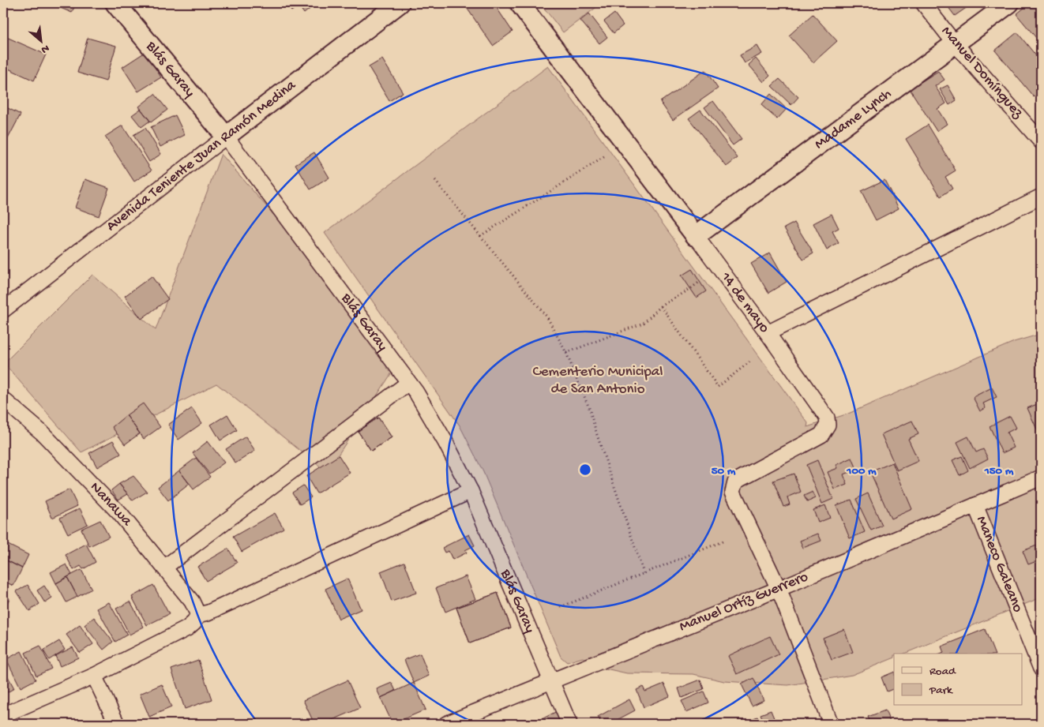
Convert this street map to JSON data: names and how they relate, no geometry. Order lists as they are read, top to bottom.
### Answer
{
  "streets": {
    "street": [
      "Blás Garay",
      "Manuel Domínguez",
      "Madame Lynch",
      "Avenida Teniente Juan Ramón Medina",
      "14 de mayo",
      "Nanawa",
      "Maneco Galeano",
      "Manuel Ortíz Guerrero"
    ]
  },
  "crossings": [
    ["Blás Garay", "Avenida Teniente Juan Ramón Medina"],
    ["Blás Garay", "Manuel Ortíz Guerrero"],
    ["Manuel Domínguez", "Madame Lynch"],
    ["Madame Lynch", "14 de mayo"],
    ["14 de mayo", "Manuel Ortíz Guerrero"],
    ["Maneco Galeano", "Manuel Ortíz Guerrero"]
  ],
  "parks": ["Cementerio Municipal de San Antonio"],
  "legend": ["Road", "Park"],
  "north": "bottom right",
  "rings": ["50 m", "100 m", "150 m"]
}
